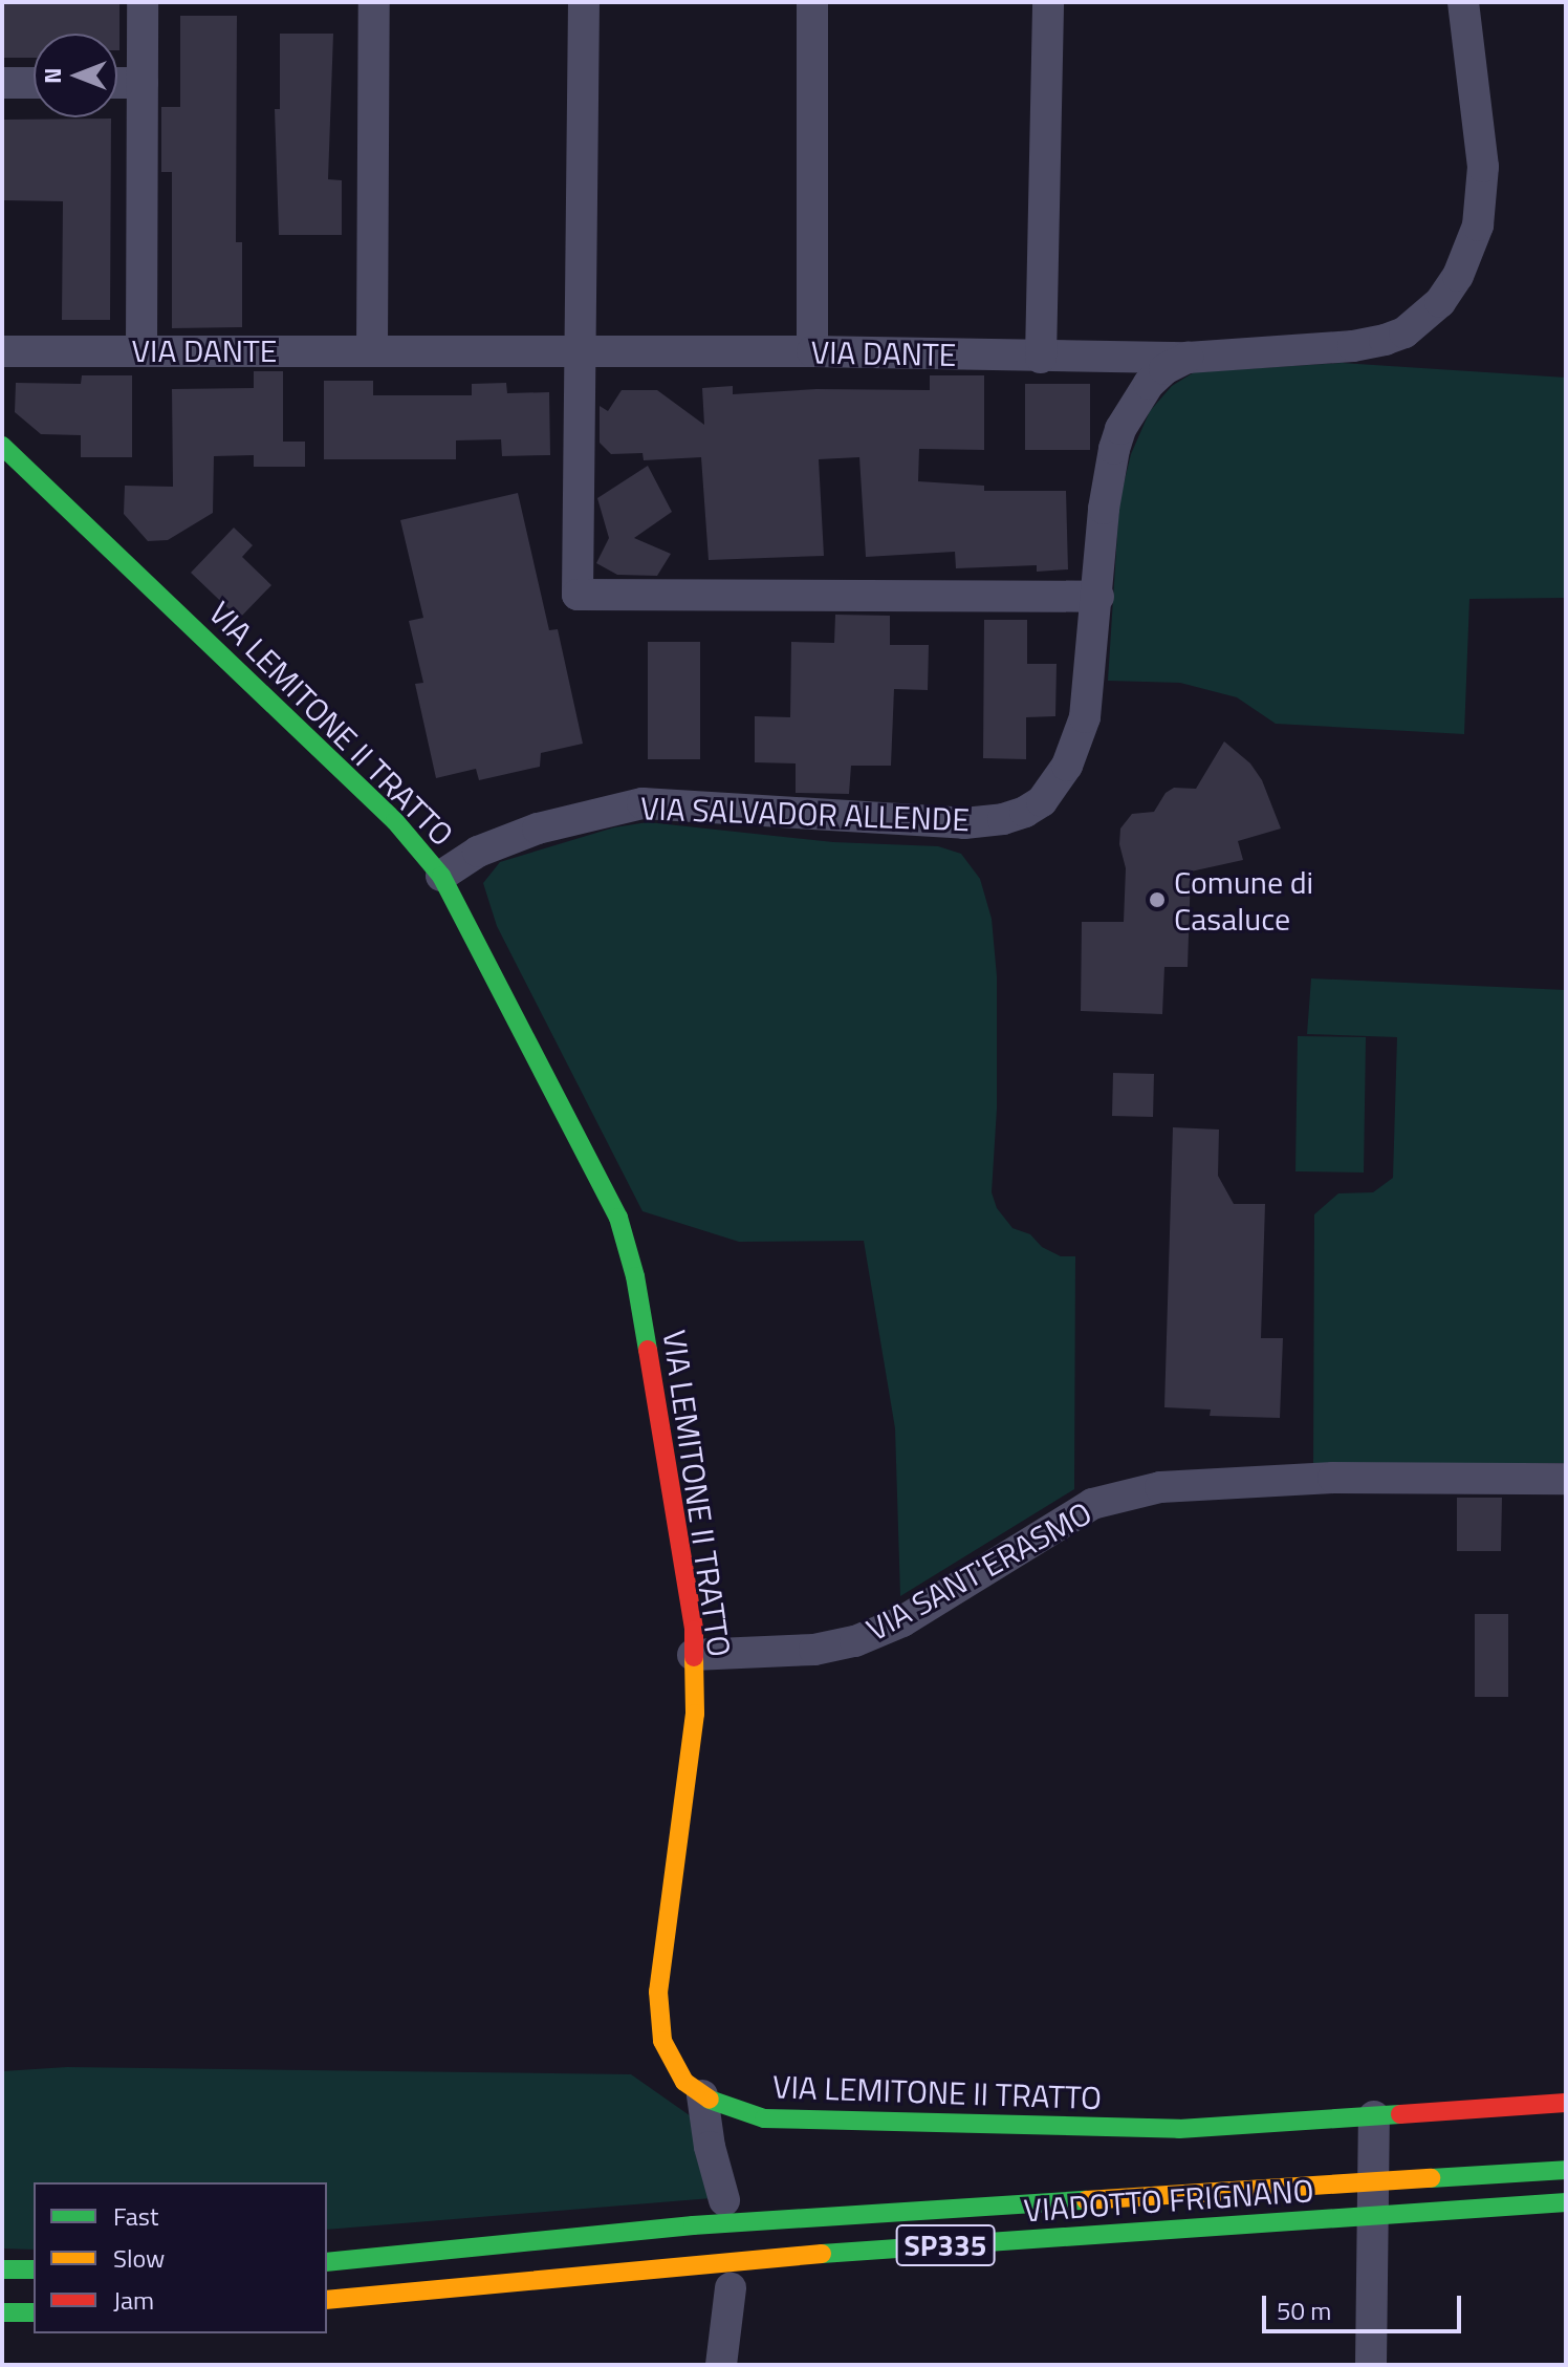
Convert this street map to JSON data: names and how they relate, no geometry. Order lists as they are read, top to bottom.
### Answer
{
  "streets": {
    "main road": ["VIA LEMITONE II TRATTO", "VIADOTTO FRIGNANO", "SP335"],
    "street": ["VIA DANTE", "VIA SALVADOR ALLENDE", "VIA SANT'ERASMO"]
  },
  "crossings": [
    ["VIA DANTE", "VIA SALVADOR ALLENDE"],
    ["VIA LEMITONE II TRATTO", "VIA SALVADOR ALLENDE"],
    ["VIA LEMITONE II TRATTO", "VIA SANT'ERASMO"]
  ],
  "places": ["Comune di Casaluce"],
  "legend": ["Fast", "Slow", "Jam"],
  "scale_bar": "50 m",
  "north": "left"
}
